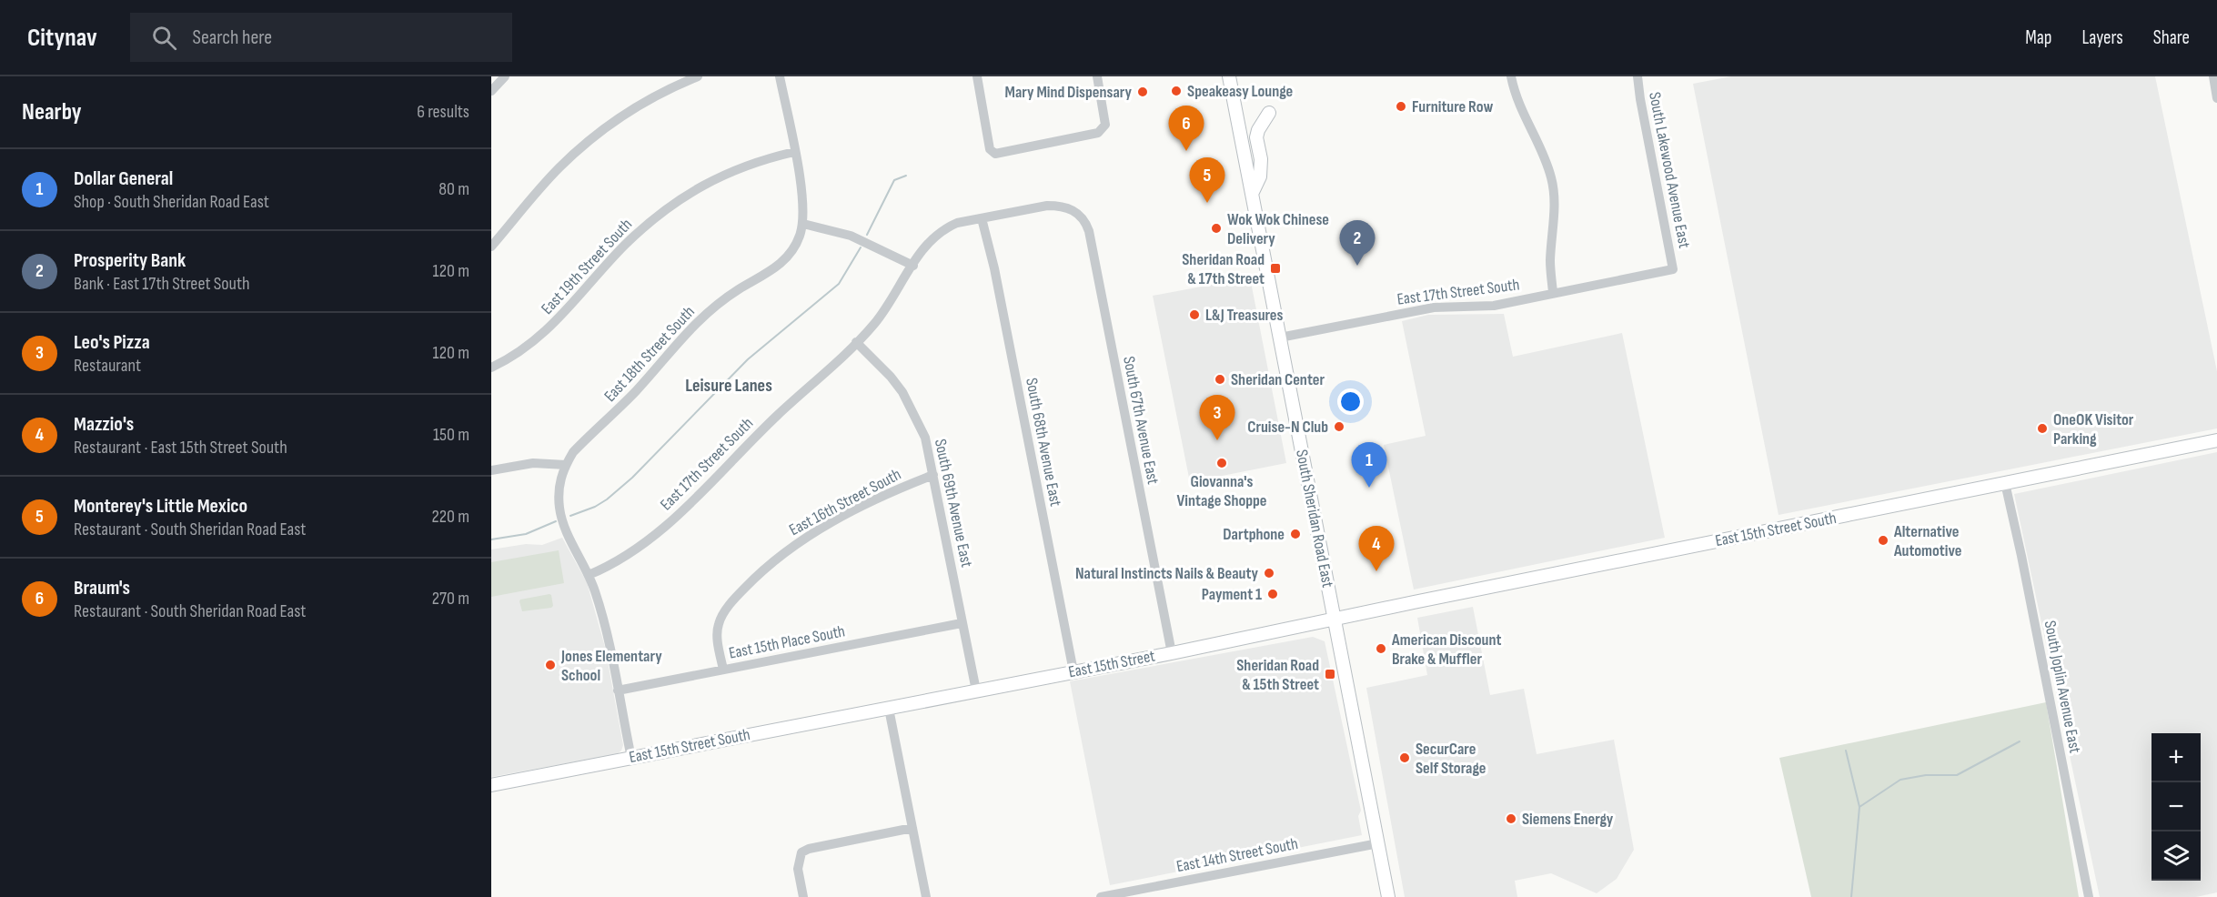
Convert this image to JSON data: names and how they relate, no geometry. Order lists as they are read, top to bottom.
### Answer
{
  "streets": {
    "main road": ["South Sheridan Road East", "East 15th Street South", "East 15th Street"],
    "street": [
      "South Lakewood Avenue East",
      "East 19th Street South",
      "East 17th Street South",
      "East 18th Street South",
      "South 67th Avenue East",
      "South 68th Avenue East",
      "East 16th Street South",
      "South 69th Avenue East",
      "East 15th Place South",
      "South Joplin Avenue East",
      "East 14th Street South"
    ]
  },
  "crossings": [
    ["South Lakewood Avenue East", "East 17th Street South"],
    ["East 17th Street South", "South 67th Avenue East"],
    ["East 17th Street South", "South 68th Avenue East"],
    ["East 17th Street South", "South 69th Avenue East"],
    ["East 17th Street South", "South Sheridan Road East"],
    ["South 67th Avenue East", "East 15th Street"],
    ["South 68th Avenue East", "East 15th Street"],
    ["East 16th Street South", "South 69th Avenue East"],
    ["East 16th Street South", "East 15th Place South"],
    ["South 69th Avenue East", "East 15th Place South"],
    ["South 69th Avenue East", "East 15th Street"],
    ["South Sheridan Road East", "East 15th Street South"],
    ["South Sheridan Road East", "East 15th Street"],
    ["South Sheridan Road East", "East 14th Street South"],
    ["East 15th Street South", "East 15th Street"],
    ["East 15th Street South", "South Joplin Avenue East"]
  ],
  "districts": ["Leisure Lanes"],
  "places": {
    "other": [
      "Speakeasy Lounge",
      "Mary Mind Dispensary",
      "Furniture Row",
      "Wok Wok Chinese Delivery",
      "L&J Treasures",
      "Sheridan Center",
      "Cruise-N Club",
      "OneOK Visitor Parking",
      "Giovanna's Vintage Shoppe",
      "Dartphone",
      "Alternative Automotive",
      "Natural Instincts Nails & Beauty",
      "Payment 1",
      "American Discount Brake & Muffler",
      "Jones Elementary School",
      "SecurCare Self Storage",
      "Siemens Energy"
    ],
    "transit": ["Sheridan Road & 17th Street", "Sheridan Road & 15th Street"]
  },
  "page": {
    "header": "Citynav",
    "search": "Search here",
    "nav": ["Map", "Layers", "Share"],
    "heading": ["Nearby", "6 results"],
    "pins": [
      "6",
      "5",
      "2",
      "3",
      "1",
      "4"
    ],
    "list": [
      {
        "mark": "1",
        "name": "Dollar General",
        "note": "Shop · South Sheridan Road East",
        "value": "80 m"
      },
      {
        "mark": "2",
        "name": "Prosperity Bank",
        "note": "Bank · East 17th Street South",
        "value": "120 m"
      },
      {
        "mark": "3",
        "name": "Leo's Pizza",
        "note": "Restaurant",
        "value": "120 m"
      },
      {
        "mark": "4",
        "name": "Mazzio's",
        "note": "Restaurant · East 15th Street South",
        "value": "150 m"
      },
      {
        "mark": "5",
        "name": "Monterey's Little Mexico",
        "note": "Restaurant · South Sheridan Road East",
        "value": "220 m"
      },
      {
        "mark": "6",
        "name": "Braum's",
        "note": "Restaurant · South Sheridan Road East",
        "value": "270 m"
      }
    ],
    "map_buttons": ["+", "−"]
  }
}
